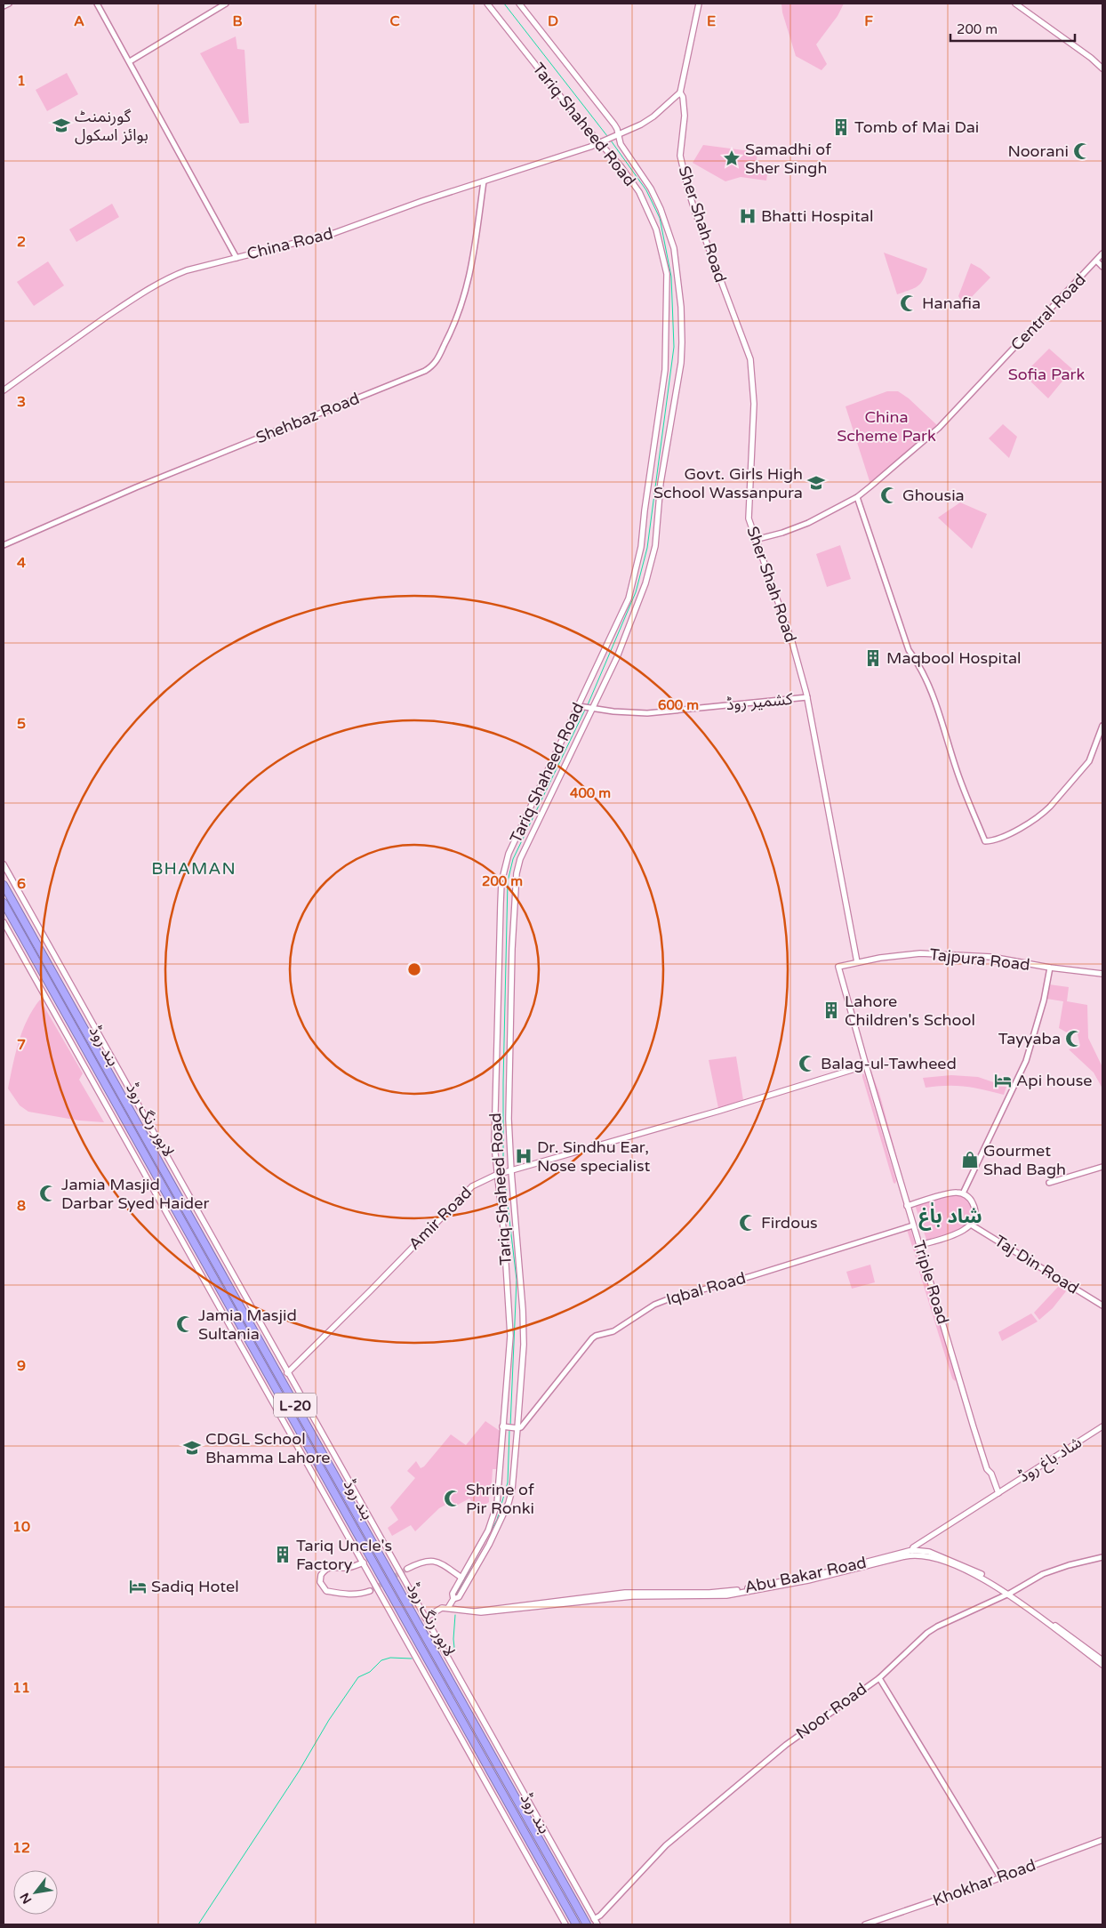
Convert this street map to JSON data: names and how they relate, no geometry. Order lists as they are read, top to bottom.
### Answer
{
  "streets": {
    "highway": ["لاہور رنگ روڈ", "L-20"],
    "main road": [
      "Tariq Shaheed Road",
      "Sher Shah Road",
      "China Road",
      "Tajpura Road",
      "بند روڈ",
      "Amir Road",
      "Taj Din Road",
      "Triple Road",
      "شاد باغ روڈ",
      "Abu Bakar Road",
      "Khokhar Road"
    ],
    "street": [
      "Central Road",
      "Shehbaz Road",
      "کشمیر روڈ",
      "Iqbal Road",
      "Noor Road"
    ]
  },
  "crossings": [
    ["Tariq Shaheed Road", "China Road"],
    ["Tariq Shaheed Road", "کشمیر روڈ"],
    ["Tariq Shaheed Road", "Amir Road"],
    ["Tariq Shaheed Road", "Iqbal Road"],
    ["Tariq Shaheed Road", "Abu Bakar Road"],
    ["Sher Shah Road", "Central Road"],
    ["Sher Shah Road", "کشمیر روڈ"],
    ["Sher Shah Road", "Tajpura Road"],
    ["China Road", "Shehbaz Road"],
    ["Tajpura Road", "Triple Road"],
    ["بند روڈ", "Amir Road"],
    ["بند روڈ", "Abu Bakar Road"],
    ["بند روڈ", "Noor Road"],
    ["Amir Road", "Triple Road"],
    ["Triple Road", "Iqbal Road"],
    ["Triple Road", "شاد باغ روڈ"],
    ["شاد باغ روڈ", "Abu Bakar Road"],
    ["Abu Bakar Road", "Noor Road"]
  ],
  "districts": ["BHAMAN", "شاد باٰغ"],
  "parks": ["Sofia Park", "China Scheme Park"],
  "places": {
    "school or university": ["گورنمنٹ بوائز اسکول", "Govt. Girls High School Wassanpura", "CDGL School Bhamma Lahore"],
    "building": [
      "Tomb of Mai Dai",
      "Maqbool Hospital",
      "Lahore Children's School",
      "Tariq Uncle's Factory"
    ],
    "mosque": [
      "Noorani",
      "Hanafia",
      "Ghousia",
      "Tayyaba",
      "Balag-ul-Tawheed",
      "Jamia Masjid Darbar Syed Haider",
      "Firdous",
      "Jamia Masjid Sultania",
      "Shrine of Pir Ronki"
    ],
    "place": ["Samadhi of Sher Singh"],
    "hospital": ["Bhatti Hospital", "Dr. Sindhu Ear, Nose specialist"],
    "hotel": ["Api house", "Sadiq Hotel"],
    "shop": ["Gourmet Shad Bagh"]
  },
  "scale_bar": "200 m",
  "north": "bottom left",
  "grid": {
    "columns": [
      "A",
      "B",
      "C",
      "D",
      "E",
      "F"
    ],
    "rows": [
      "1",
      "2",
      "3",
      "4",
      "5",
      "6",
      "7",
      "8",
      "9",
      "10",
      "11",
      "12"
    ]
  },
  "rings": ["600 m", "400 m", "200 m"]
}
